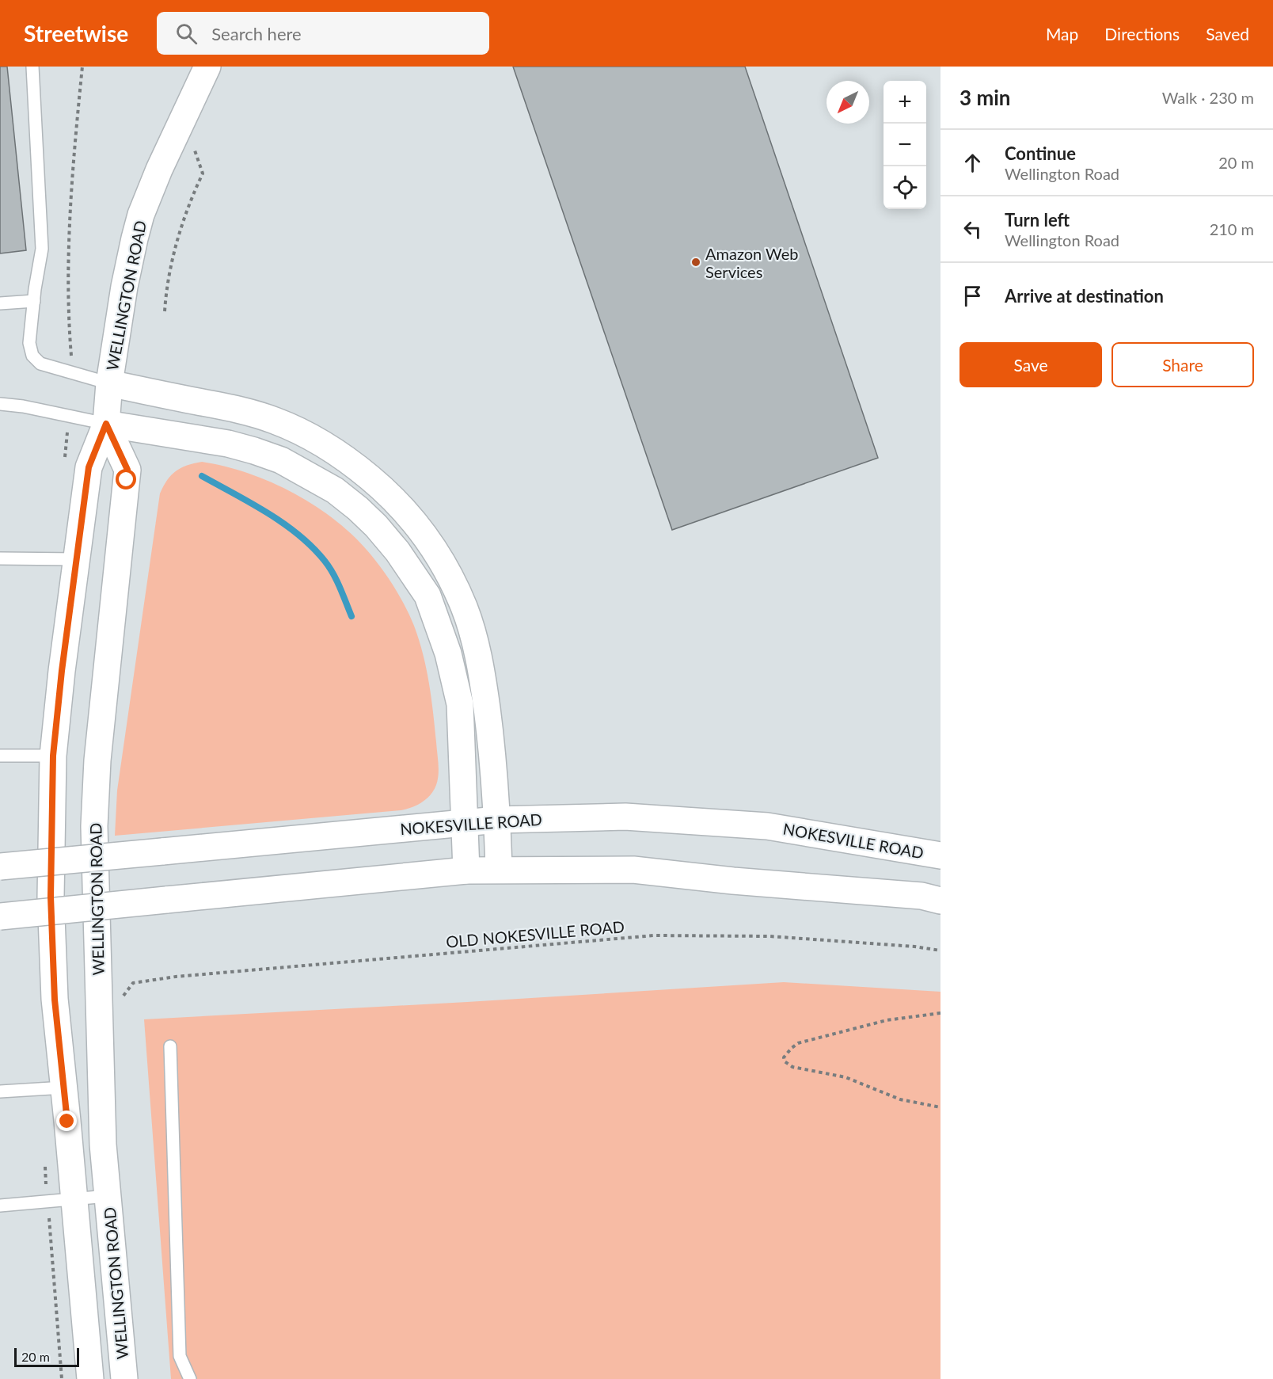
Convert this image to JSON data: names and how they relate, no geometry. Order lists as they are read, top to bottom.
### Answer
{
  "streets": {
    "main road": ["WELLINGTON ROAD", "NOKESVILLE ROAD"],
    "path": ["OLD NOKESVILLE ROAD"]
  },
  "places": ["Amazon Web Services"],
  "scale_bar": "20 m",
  "north": "bottom left",
  "page": {
    "header": "Streetwise",
    "search": "Search here",
    "nav": ["Map", "Directions", "Saved"],
    "heading": ["3 min", "Walk · 230 m"],
    "map_buttons": ["+", "−"],
    "list": [
      ["Continue", "Wellington Road", "20 m"],
      ["Turn left", "Wellington Road", "210 m"],
      "Arrive at destination"
    ],
    "buttons": ["Save", "Share"],
    "scale": "20 m"
  }
}
